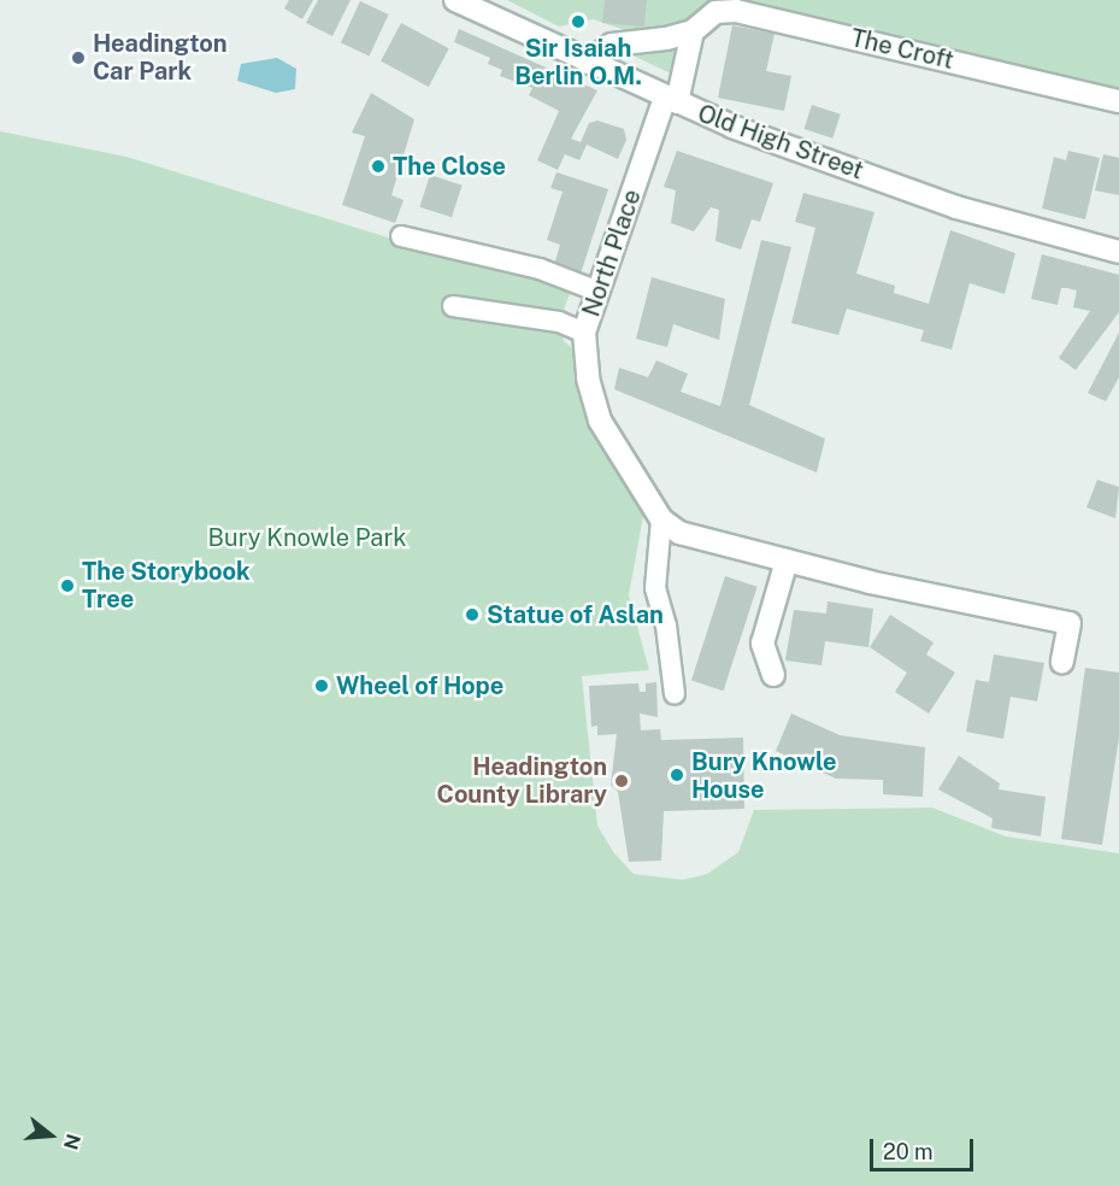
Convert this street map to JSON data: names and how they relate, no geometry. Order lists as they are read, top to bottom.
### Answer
{
  "streets": {
    "street": ["The Croft", "Old High Street", "North Place"]
  },
  "crossings": [
    ["The Croft", "Old High Street"],
    ["Old High Street", "North Place"]
  ],
  "parks": ["Bury Knowle Park"],
  "places": [
    "Sir Isaiah Berlin O.M.",
    "Headington Car Park",
    "The Close",
    "The Storybook Tree",
    "Statue of Aslan",
    "Wheel of Hope",
    "Bury Knowle House",
    "Headington County Library"
  ],
  "scale_bar": "20 m",
  "north": "right"
}
